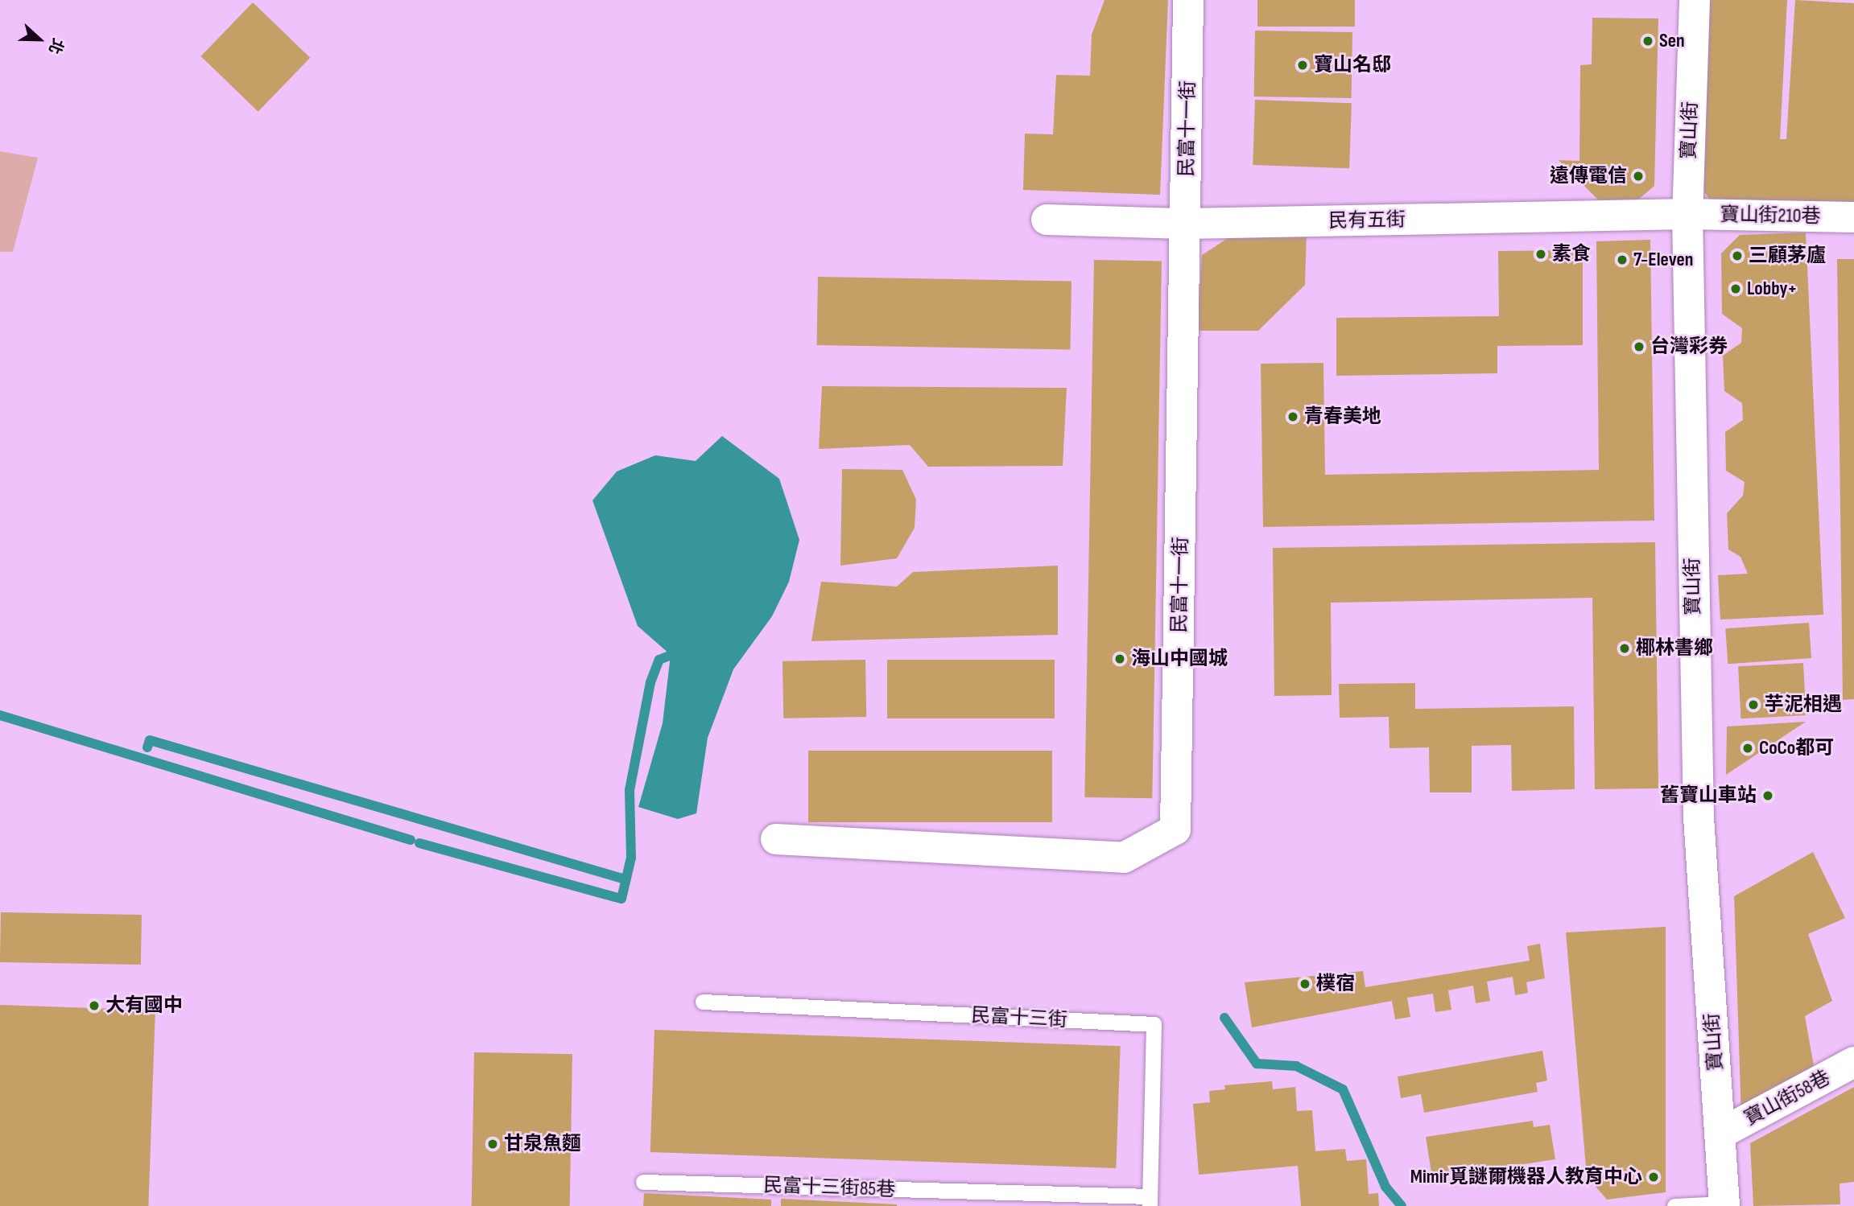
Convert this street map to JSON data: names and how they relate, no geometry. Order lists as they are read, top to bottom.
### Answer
{
  "streets": {
    "street": [
      "民富十一街",
      "寶山街",
      "寶山街210巷",
      "民有五街",
      "寶山街58巷"
    ],
    "lane": ["民富十三街", "民富十三街85巷"]
  },
  "crossings": [
    ["民富十一街", "民有五街"],
    ["寶山街", "寶山街210巷"],
    ["寶山街", "民有五街"],
    ["寶山街", "寶山街58巷"],
    ["寶山街210巷", "民有五街"],
    ["民富十三街", "民富十三街85巷"]
  ],
  "places": [
    "Sen",
    "寶山名邸",
    "遠傳電信",
    "素食",
    "三顧茅廬",
    "7-Eleven",
    "Lobby+",
    "台灣彩券",
    "青春美地",
    "椰林書鄉",
    "海山中國城",
    "芋泥相遇",
    "CoCo都可",
    "舊寶山車站",
    "樸宿",
    "大有國中",
    "甘泉魚麵",
    "Mimir覓謎爾機器人教育中心"
  ],
  "north": "right"
}
